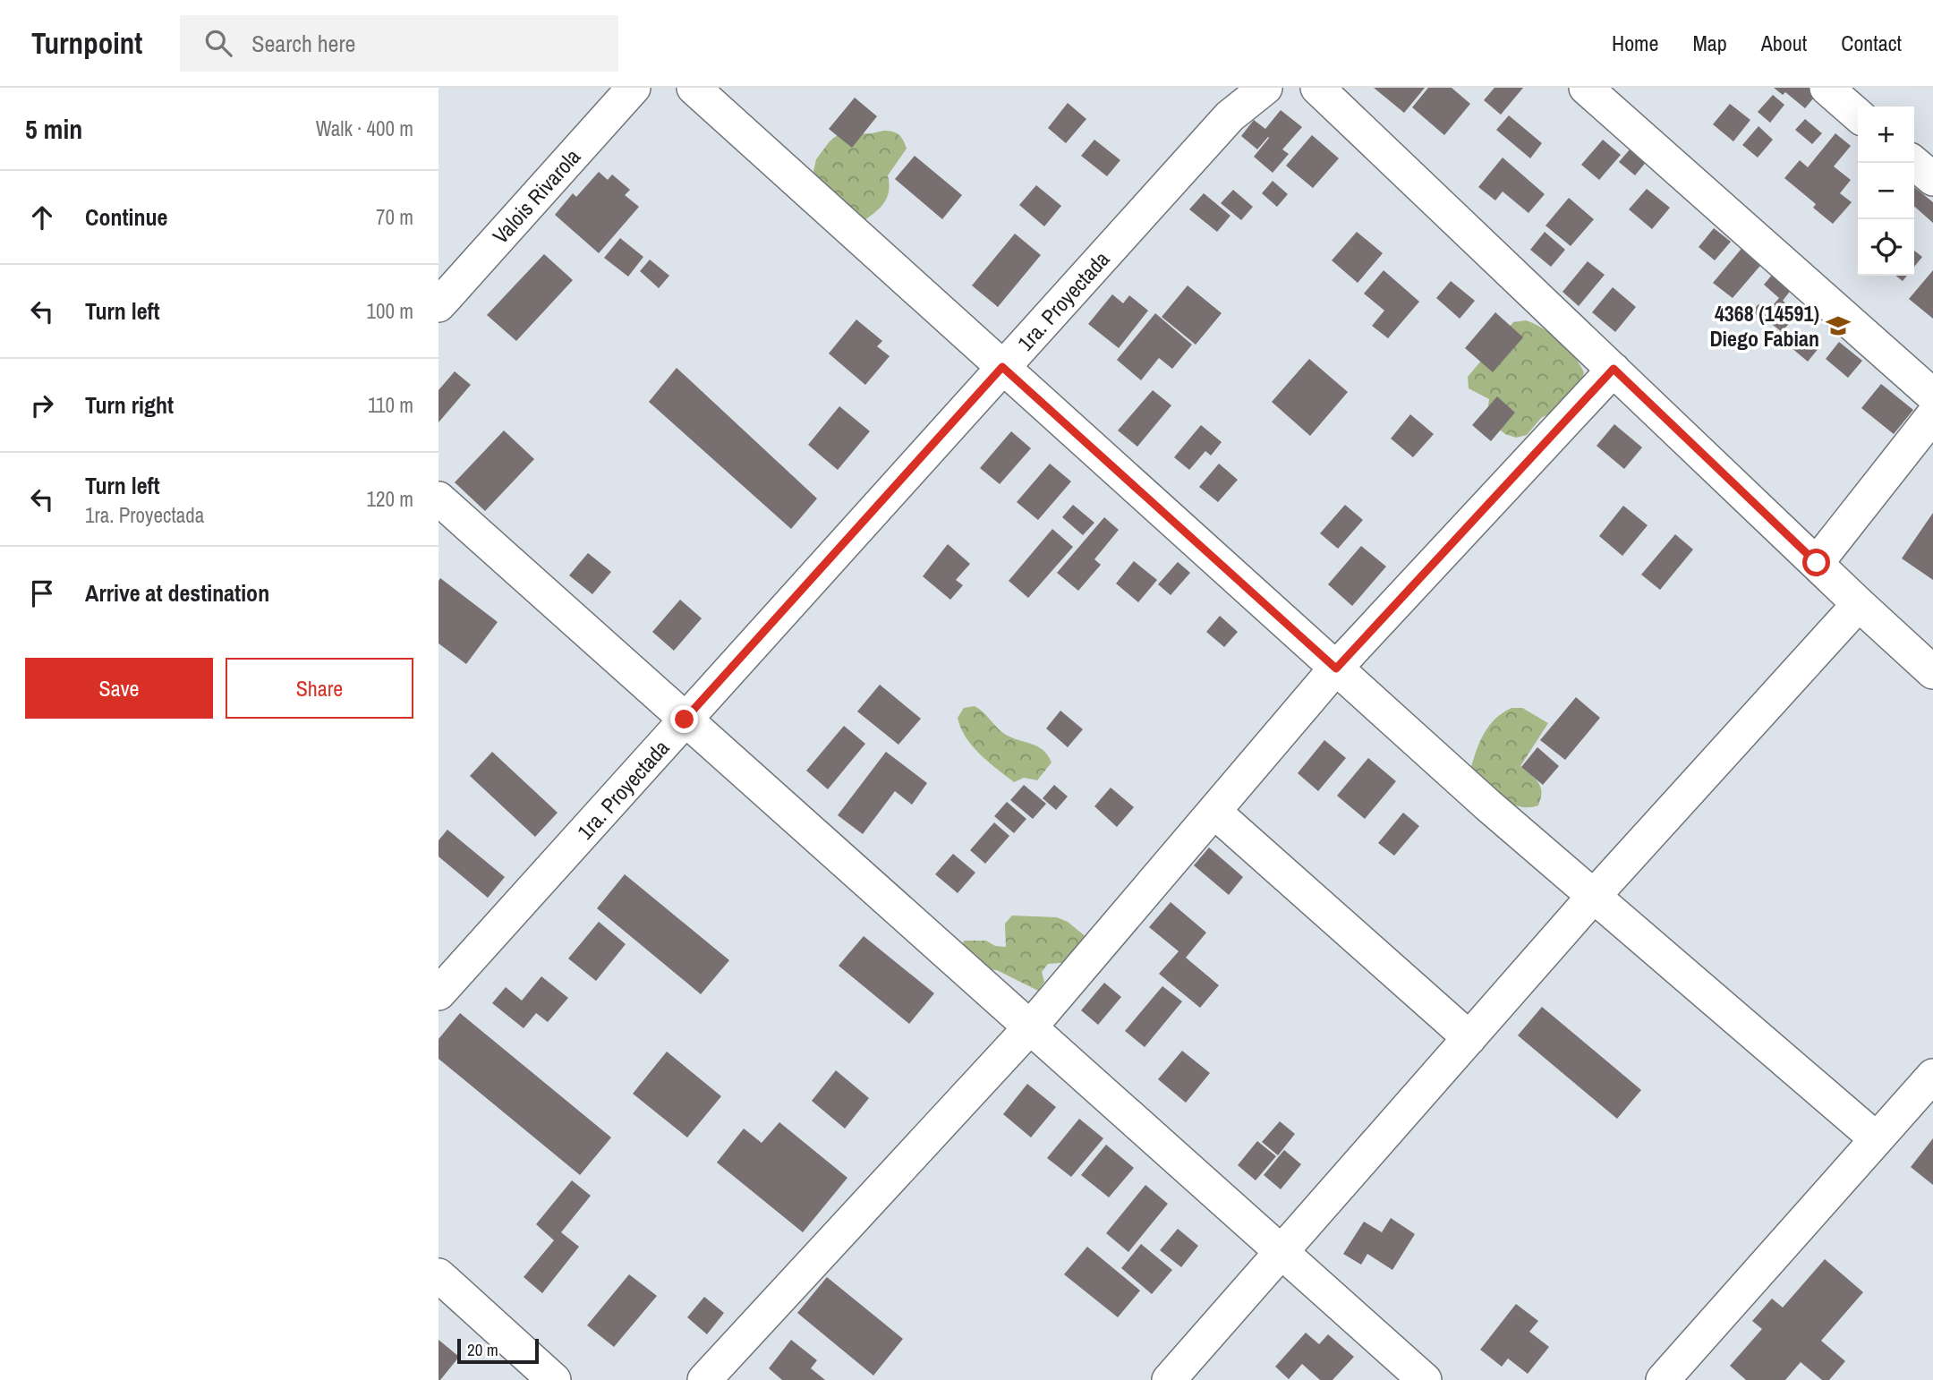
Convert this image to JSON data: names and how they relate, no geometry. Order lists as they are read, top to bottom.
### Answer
{
  "streets": {
    "street": ["Valois Rivarola", "1ra. Proyectada"]
  },
  "places": {
    "school or university": ["4368 (14591) Diego Fabian"]
  },
  "scale_bar": "20 m",
  "page": {
    "header": "Turnpoint",
    "search": "Search here",
    "nav": [
      "Home",
      "Map",
      "About",
      "Contact"
    ],
    "heading": ["5 min", "Walk · 400 m"],
    "map_buttons": ["+", "−"],
    "list": [
      ["Continue", "70 m"],
      ["Turn left", "100 m"],
      ["Turn right", "110 m"],
      ["Turn left", "1ra. Proyectada", "120 m"],
      "Arrive at destination"
    ],
    "buttons": ["Save", "Share"],
    "scale": "20 m"
  }
}
